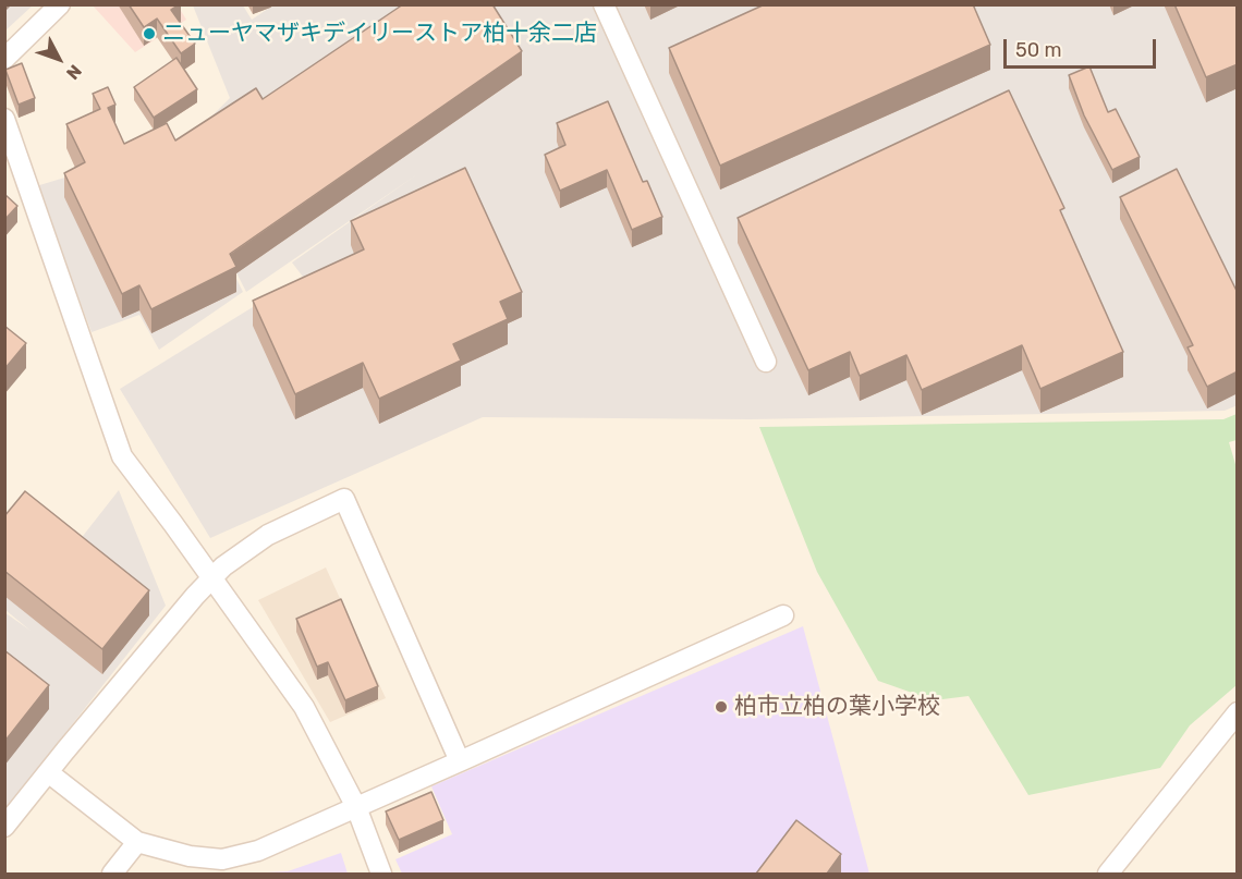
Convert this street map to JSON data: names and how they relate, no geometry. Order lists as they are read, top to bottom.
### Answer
{
  "places": ["ニューヤマザキデイリーストア柏十余二店", "柏市立柏の葉小学校"],
  "scale_bar": "50 m",
  "north": "bottom right"
}
